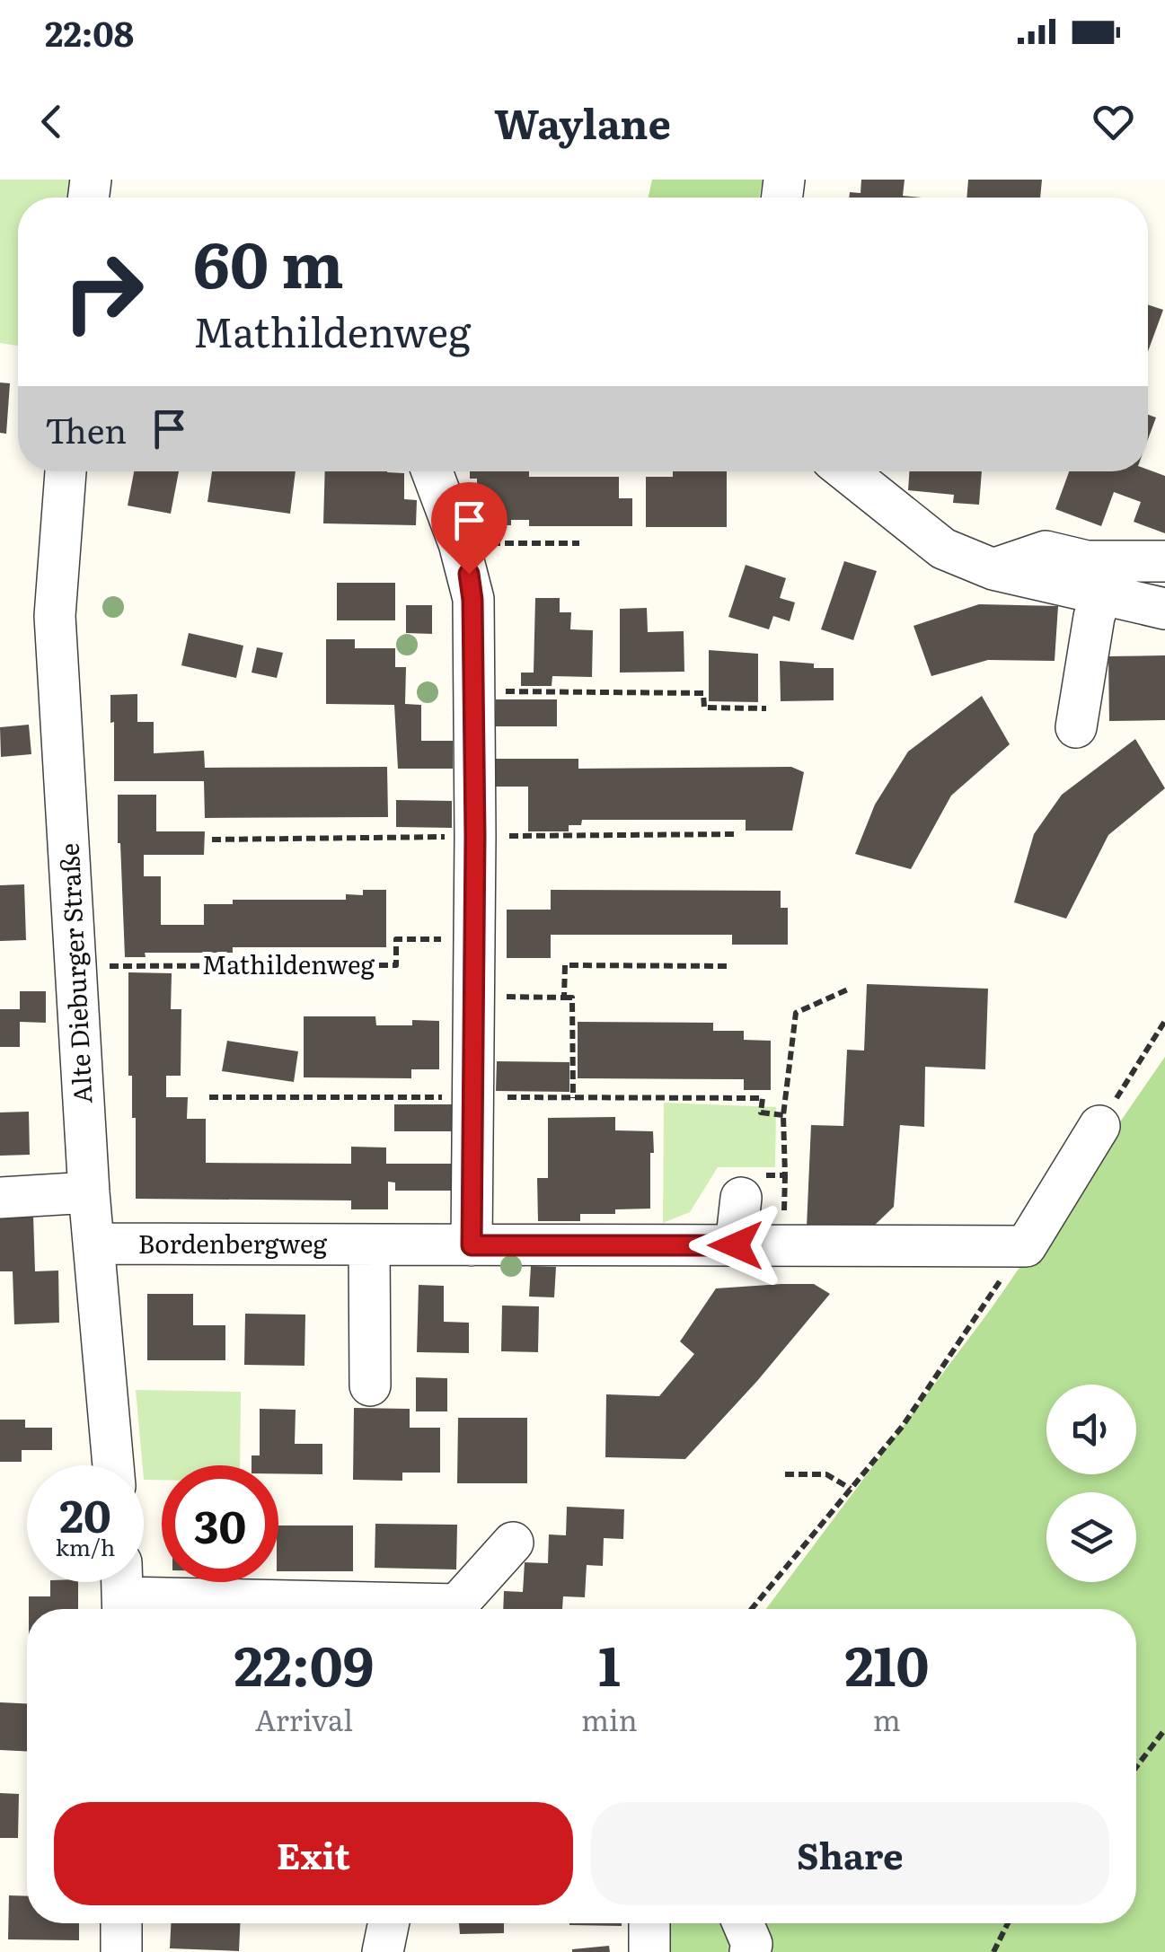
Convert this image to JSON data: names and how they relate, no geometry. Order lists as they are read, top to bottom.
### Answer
{
  "streets": {
    "street": ["Alte Dieburger Straße", "Bordenbergweg"],
    "path": ["Mathildenweg"]
  },
  "crossings": [
    ["Mathildenweg", "Alte Dieburger Straße"],
    ["Alte Dieburger Straße", "Bordenbergweg"]
  ],
  "page": {
    "status": "22:08",
    "header": "Waylane",
    "turn": ["60 m", "Mathildenweg"],
    "then": "Then",
    "speed": "20 km/h",
    "limit": "30",
    "eta": [
      "22:09",
      "Arrival",
      "1",
      "min",
      "210",
      "m"
    ],
    "buttons": ["Exit", "Share"]
  }
}
